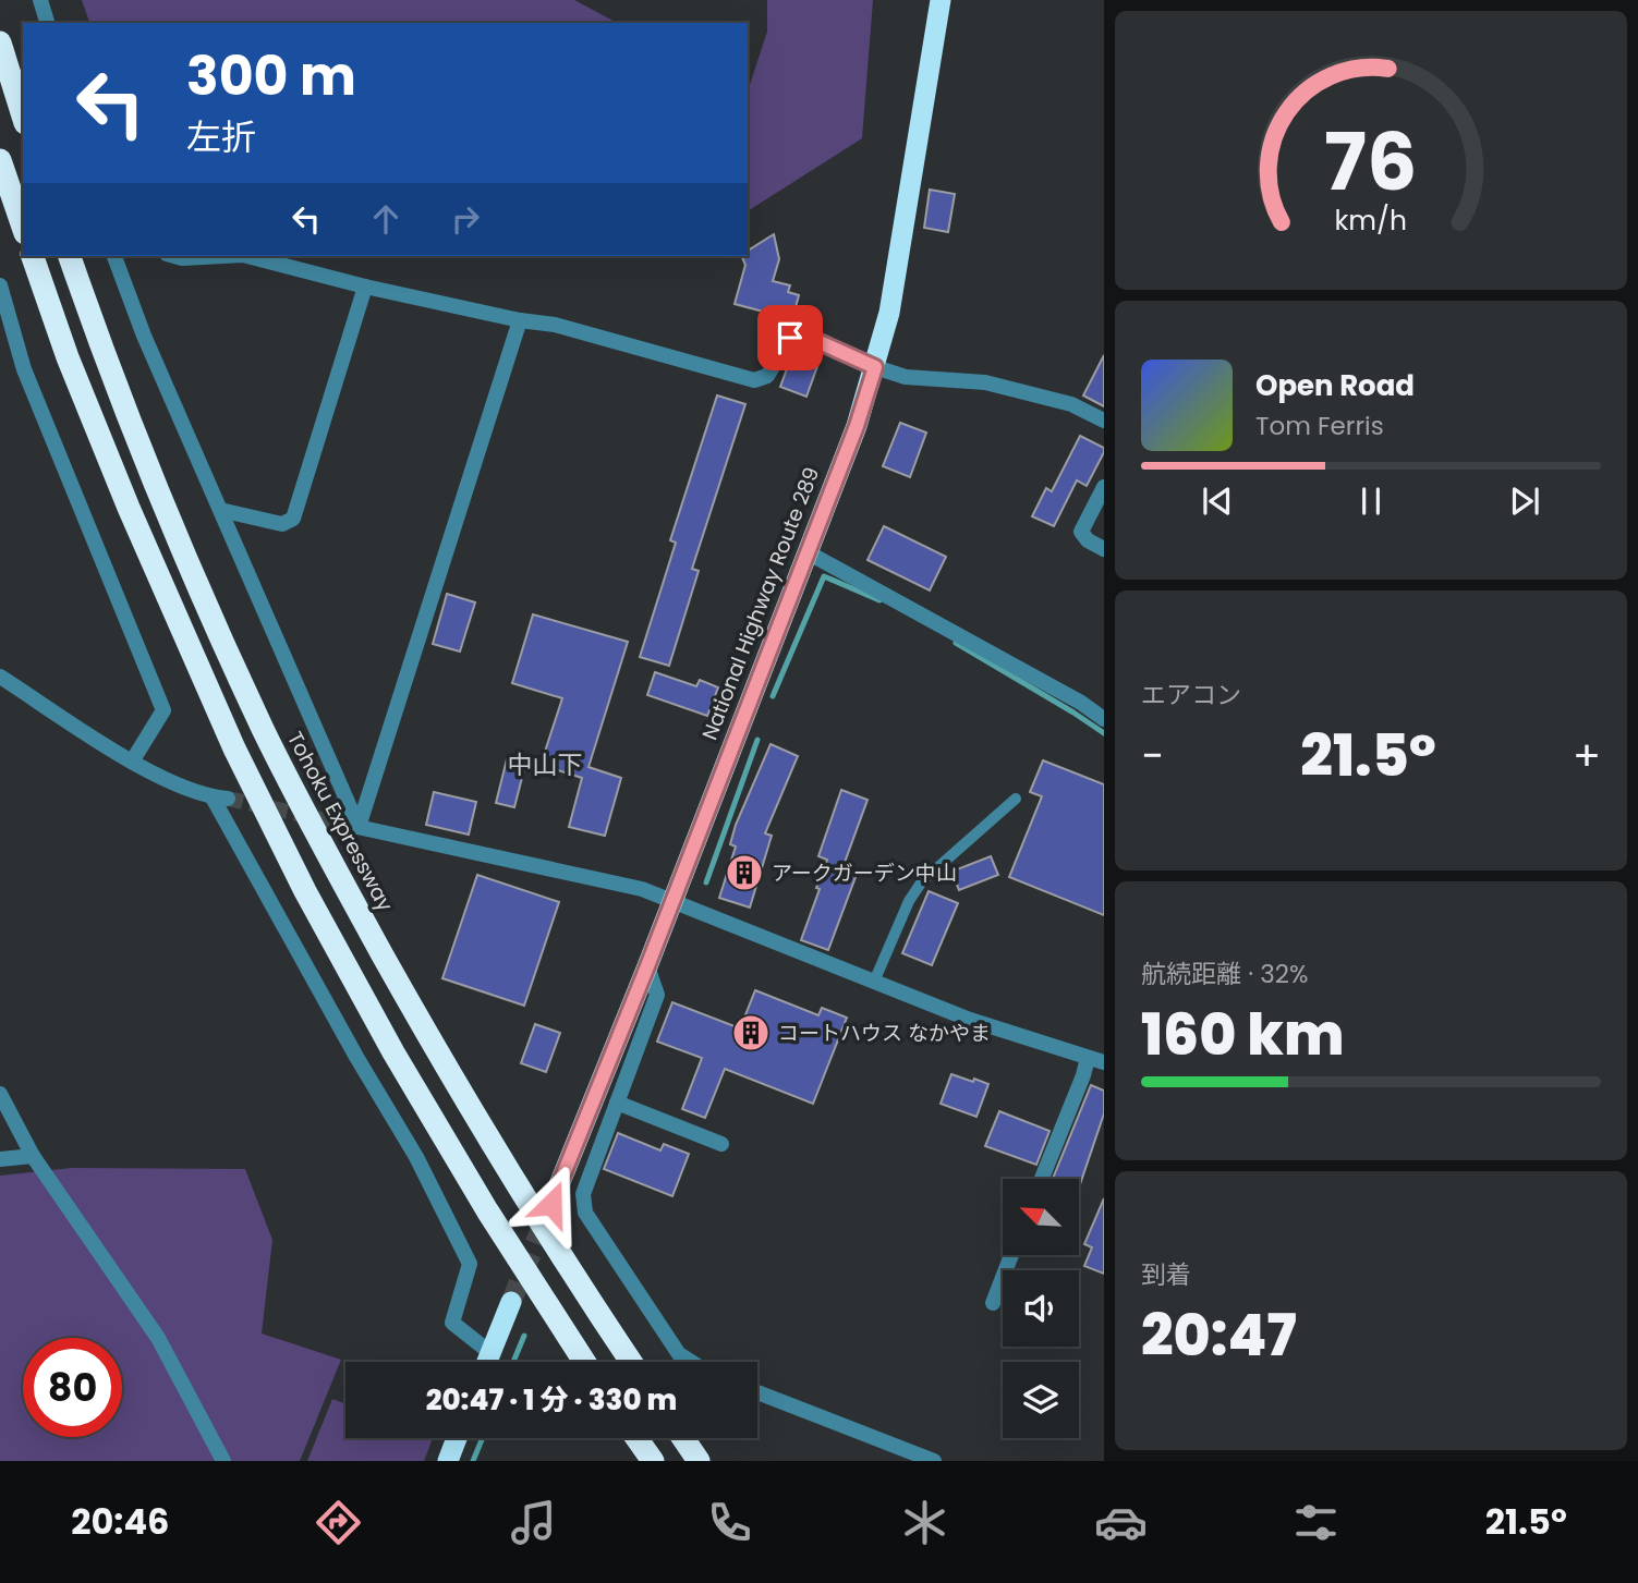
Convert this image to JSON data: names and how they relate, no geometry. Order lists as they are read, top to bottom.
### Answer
{
  "streets": {
    "highway": ["National Highway Route 289", "Tohoku Expressway"]
  },
  "districts": ["中山下"],
  "places": {
    "building": ["アークガーデン中山", "コートハウス なかやま"]
  },
  "north": "top left",
  "page": {
    "turn": ["300 m", "左折"],
    "song": ["Open Road", "Tom Ferris"],
    "tile": [
      "エアコン",
      ["航続距離 · 32%", "160 km"],
      ["到着", "20:47"]
    ],
    "heat": ["−", "21.5°", "+"],
    "limit": "80",
    "trip": "20:47 · 1 分 · 330 m",
    "tabs": ["20:46", "21.5°"],
    "gauge": ["76", "km/h"]
  }
}
